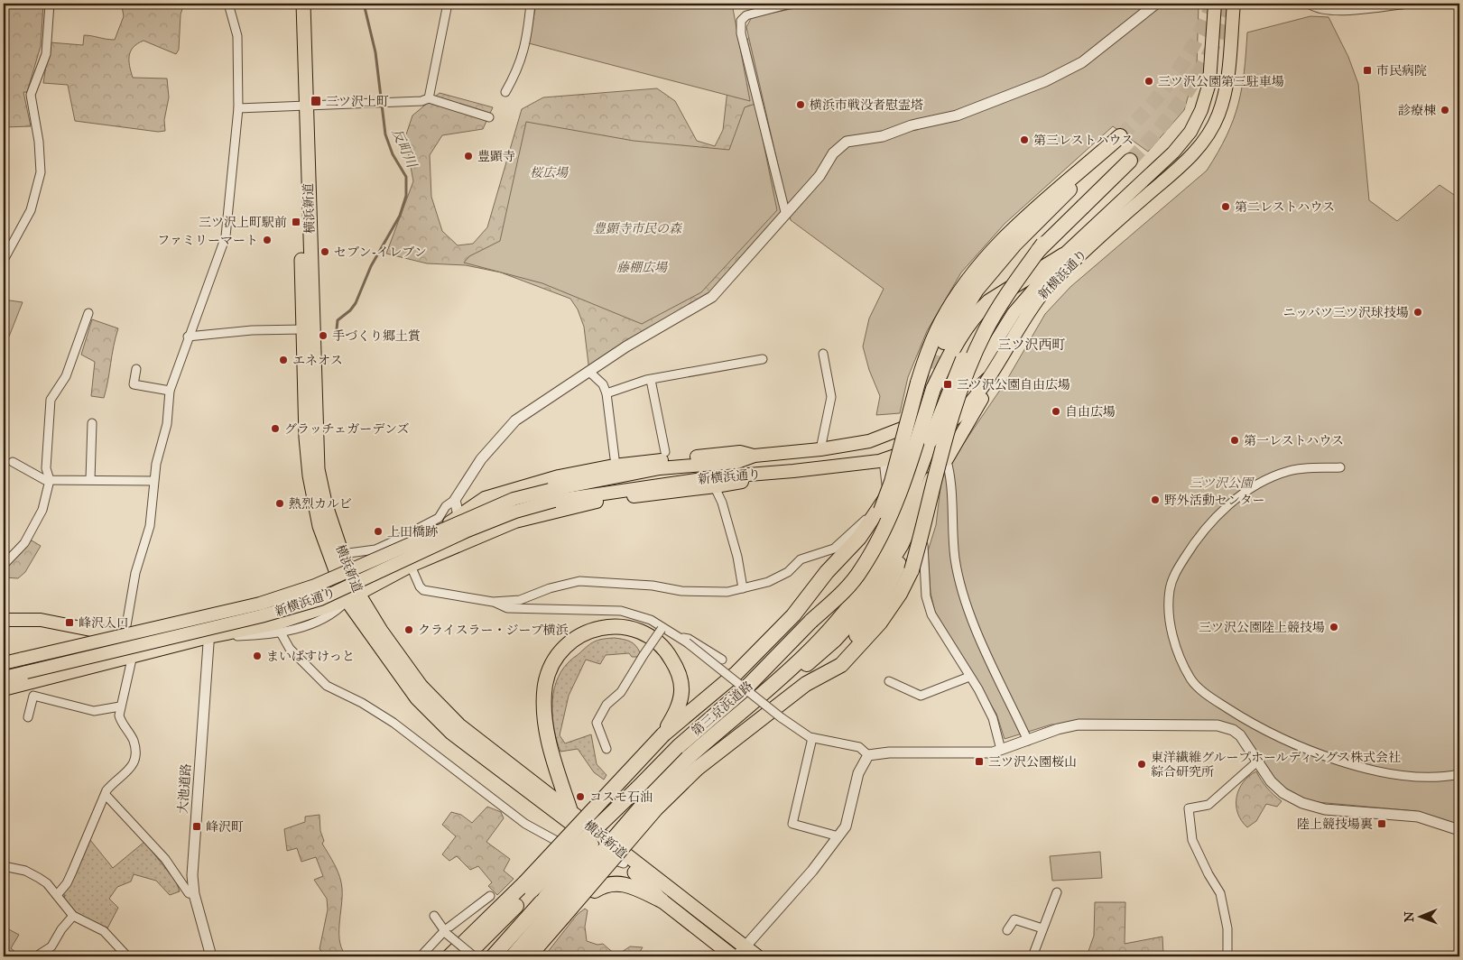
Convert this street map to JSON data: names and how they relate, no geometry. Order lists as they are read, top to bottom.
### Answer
{
  "streets": {
    "highway": ["横浜新道", "第三京浜道路"],
    "main road": ["新横浜通り"],
    "street": ["大池道路"]
  },
  "crossings": [
    ["新横浜通り", "第三京浜道路"]
  ],
  "districts": ["三ツ沢西町"],
  "water": ["反町川"],
  "parks": [
    "桜広場",
    "豊顕寺市民の森",
    "藤棚広場",
    "三ツ沢公園"
  ],
  "places": {
    "transit": [
      "市民病院",
      "三ツ沢上町",
      "三ツ沢上町駅前",
      "三ツ沢公園自由広場",
      "峰沢入口",
      "三ツ沢公園桜山",
      "陸上競技場裏",
      "峰沢町"
    ],
    "other": [
      "三ツ沢公園第三駐車場",
      "横浜市戦没者慰霊塔",
      "診療棟",
      "第三レストハウス",
      "豊顕寺",
      "第二レストハウス",
      "ファミリーマート",
      "セブン-イレブン",
      "ニッパツ三ツ沢球技場",
      "手づくり郷土賞",
      "エネオス",
      "自由広場",
      "グラッチェガーデンズ",
      "第一レストハウス",
      "野外活動センター",
      "熱烈カルビ",
      "上田橋跡",
      "三ツ沢公園陸上競技場",
      "クライスラー・ジープ横浜",
      "まいばすけっと",
      "東洋繊維グループホールディングス株式会社 綜合研究所",
      "コスモ石油"
    ]
  },
  "north": "left"
}
